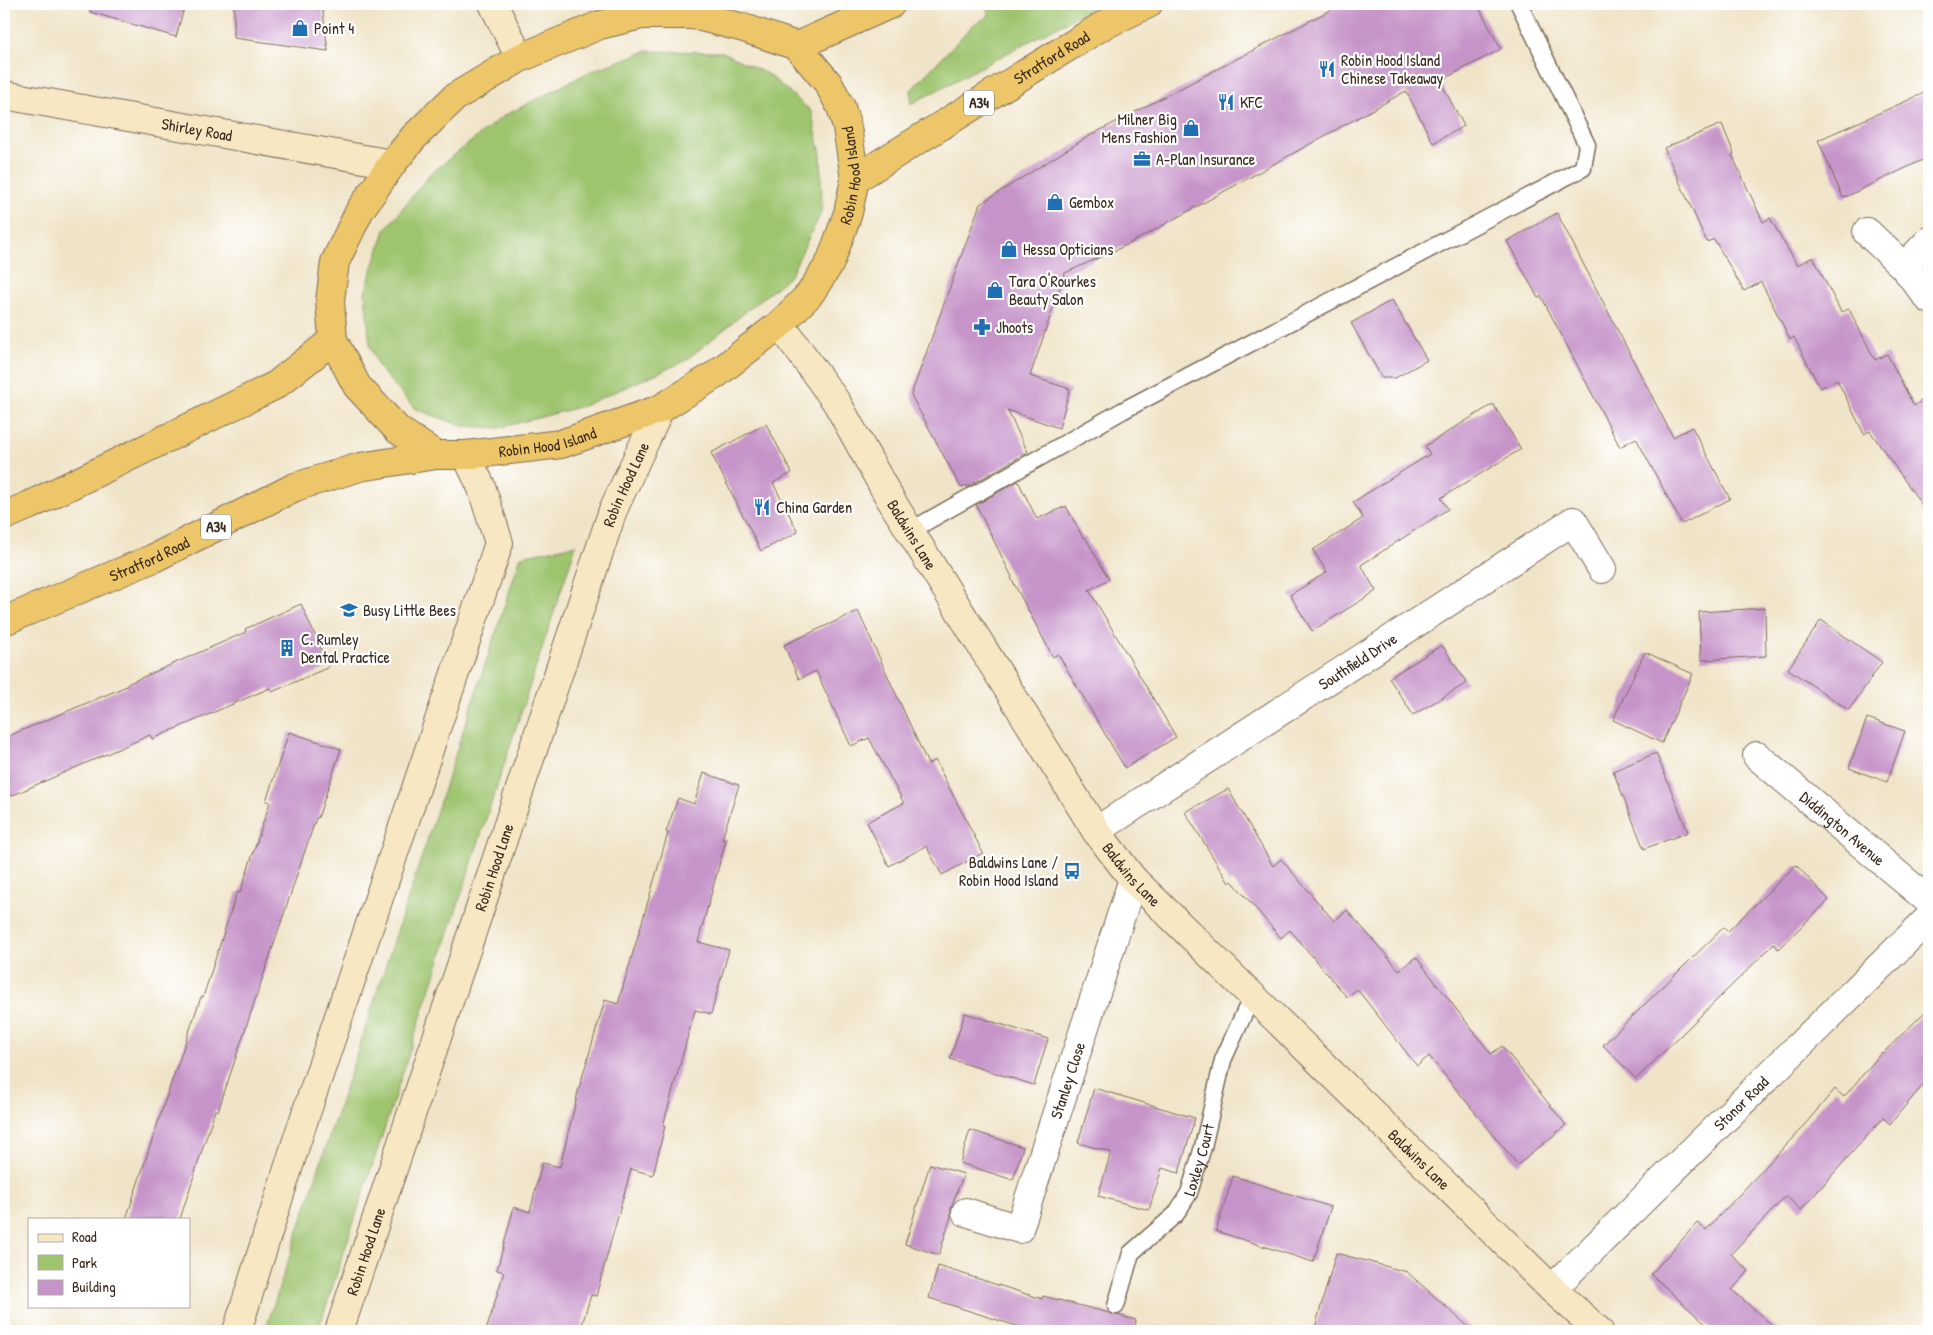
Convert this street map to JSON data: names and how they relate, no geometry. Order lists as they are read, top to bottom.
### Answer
{
  "streets": {
    "highway": ["Stratford Road", "A34", "Robin Hood Island"],
    "street": [
      "Shirley Road",
      "Robin Hood Lane",
      "Baldwins Lane",
      "Southfield Drive",
      "Diddington Avenue",
      "Stanley Close",
      "Stonor Road"
    ],
    "lane": ["Loxley Court"]
  },
  "crossings": [
    ["Stratford Road", "Robin Hood Island"],
    ["Robin Hood Island", "Robin Hood Lane"],
    ["Robin Hood Island", "Baldwins Lane"],
    ["Baldwins Lane", "Southfield Drive"],
    ["Baldwins Lane", "Stanley Close"],
    ["Baldwins Lane", "Stonor Road"],
    ["Baldwins Lane", "Loxley Court"]
  ],
  "places": {
    "shop": [
      "Point 4",
      "Milner Big Mens Fashion",
      "Gembox",
      "Hessa Opticians",
      "Tara O'Rourkes Beauty Salon"
    ],
    "restaurant": ["Robin Hood Island Chinese Takeaway", "KFC", "China Garden"],
    "office": ["A-Plan Insurance"],
    "pharmacy": ["Jhoots"],
    "school or university": ["Busy Little Bees"],
    "building": ["C. Rumley Dental Practice"],
    "bus stop": ["Baldwins Lane / Robin Hood Island"]
  },
  "legend": ["Road", "Park", "Building"]
}
